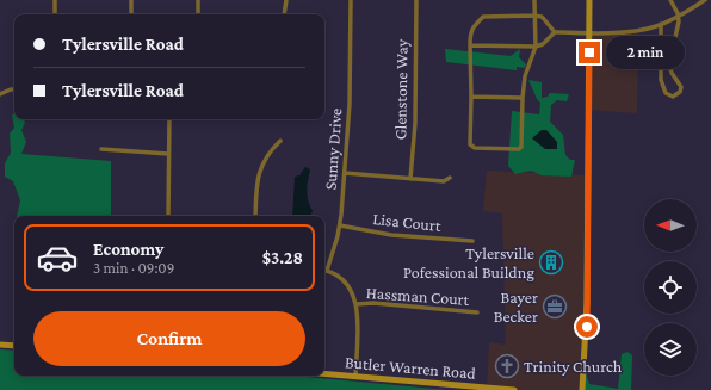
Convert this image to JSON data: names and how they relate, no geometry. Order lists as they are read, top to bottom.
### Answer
{
  "streets": {
    "main road": ["Butler Warren Road"],
    "street": [
      "Glenstone Way",
      "Sunny Drive",
      "Lisa Court",
      "Hassman Court"
    ]
  },
  "crossings": [
    ["Sunny Drive", "Lisa Court"]
  ],
  "places": {
    "building": ["Tylersville Pofessional Buildng"],
    "office": ["Bayer Becker"],
    "church": ["Trinity Church"]
  },
  "north": "left",
  "page": {
    "banner": ["Tylersville Road", "Tylersville Road"],
    "bubble": "2 min",
    "list": [
      {
        "name": "Economy",
        "note": "3 min · 09:09",
        "value": "$3.28"
      }
    ],
    "buttons": "Confirm"
  }
}
